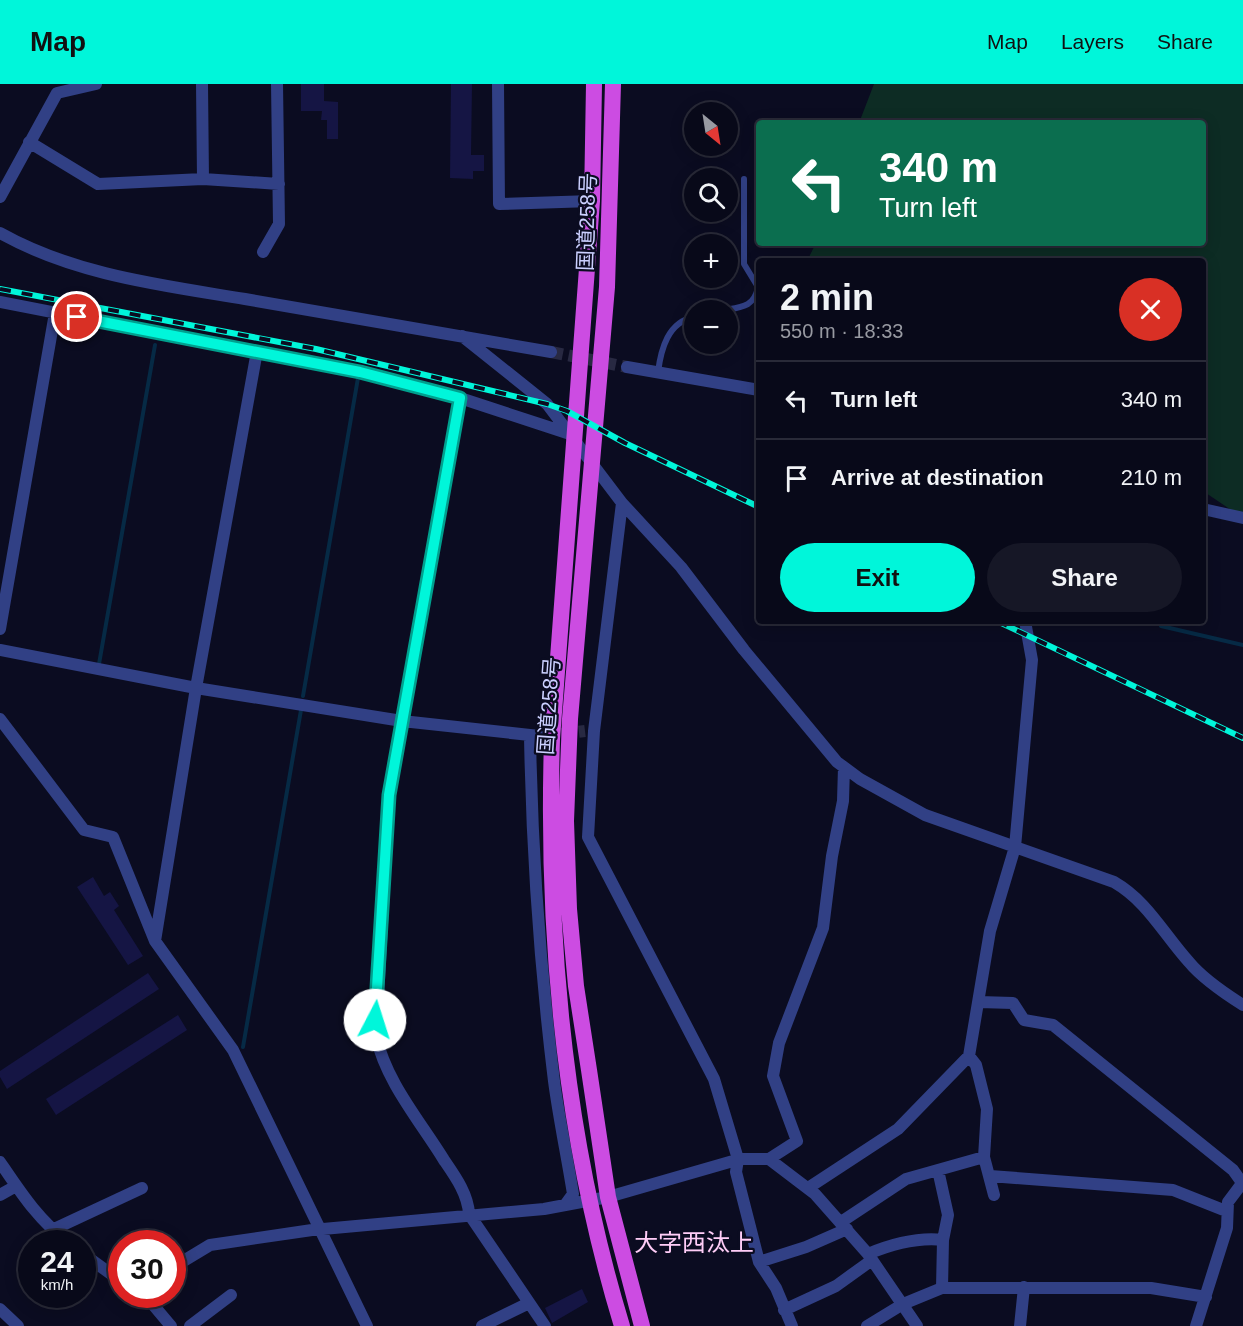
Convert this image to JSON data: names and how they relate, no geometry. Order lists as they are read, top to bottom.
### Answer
{
  "streets": {
    "highway": ["国道258号"]
  },
  "districts": ["大字西汰上"],
  "north": "bottom right",
  "page": {
    "header": "Map",
    "nav": ["Map", "Layers", "Share"],
    "map_buttons": ["+", "−"],
    "turn": ["340 m", "Turn left"],
    "heading": ["2 min", "550 m · 18:33"],
    "list": [
      {
        "name": "Turn left",
        "value": "340 m"
      },
      {
        "name": "Arrive at destination",
        "value": "210 m"
      }
    ],
    "buttons": ["Exit", "Share"],
    "speed": "24 km/h",
    "limit": "30"
  }
}
